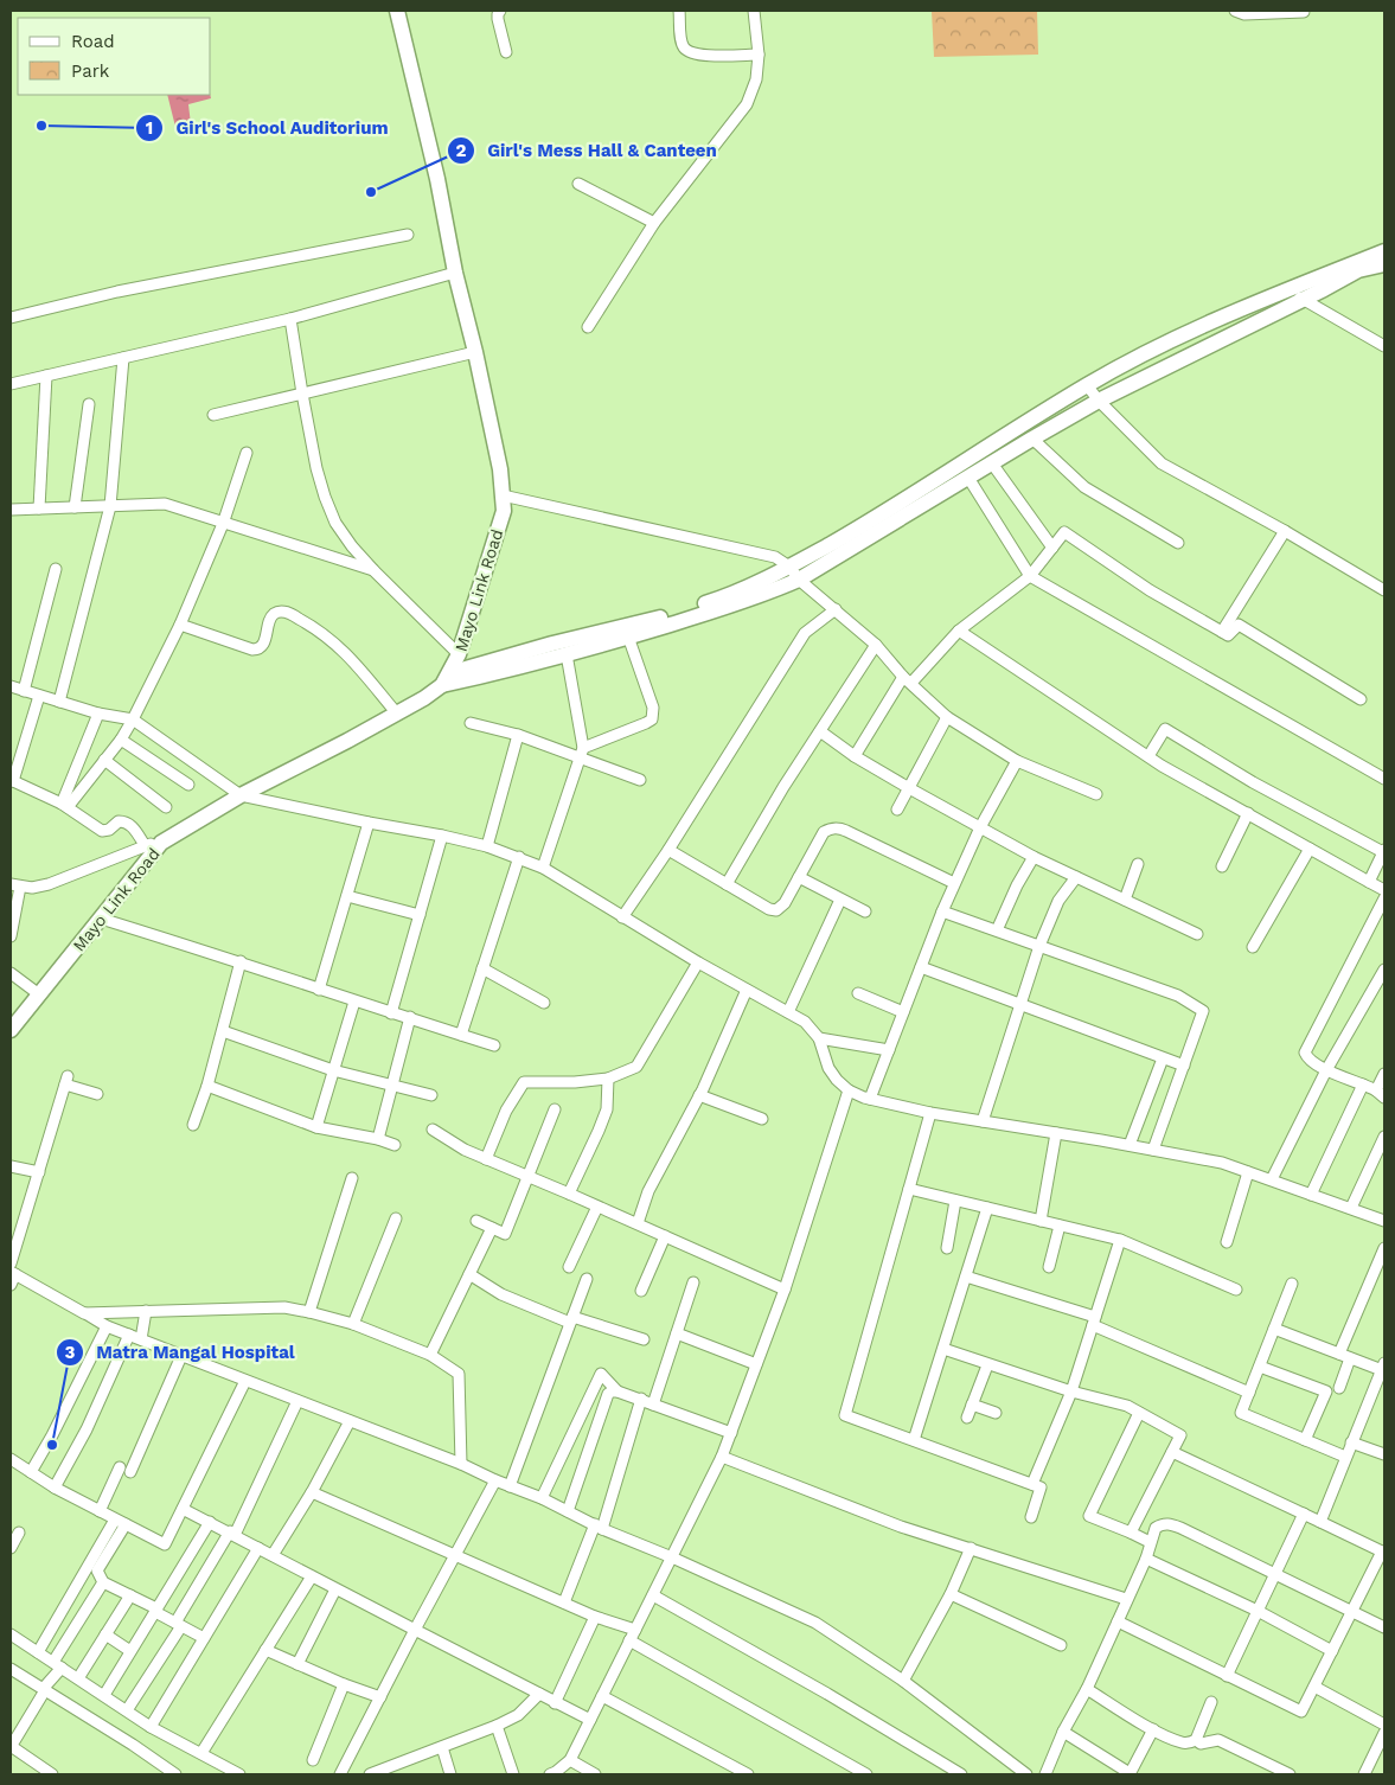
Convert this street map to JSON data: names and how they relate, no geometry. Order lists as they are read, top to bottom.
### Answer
{
  "streets": {
    "street": ["Mayo Link Road"]
  },
  "places": ["Girl's School Auditorium", "Girl's Mess Hall & Canteen", "Matra Mangal Hospital"],
  "legend": ["Road", "Park"]
}
